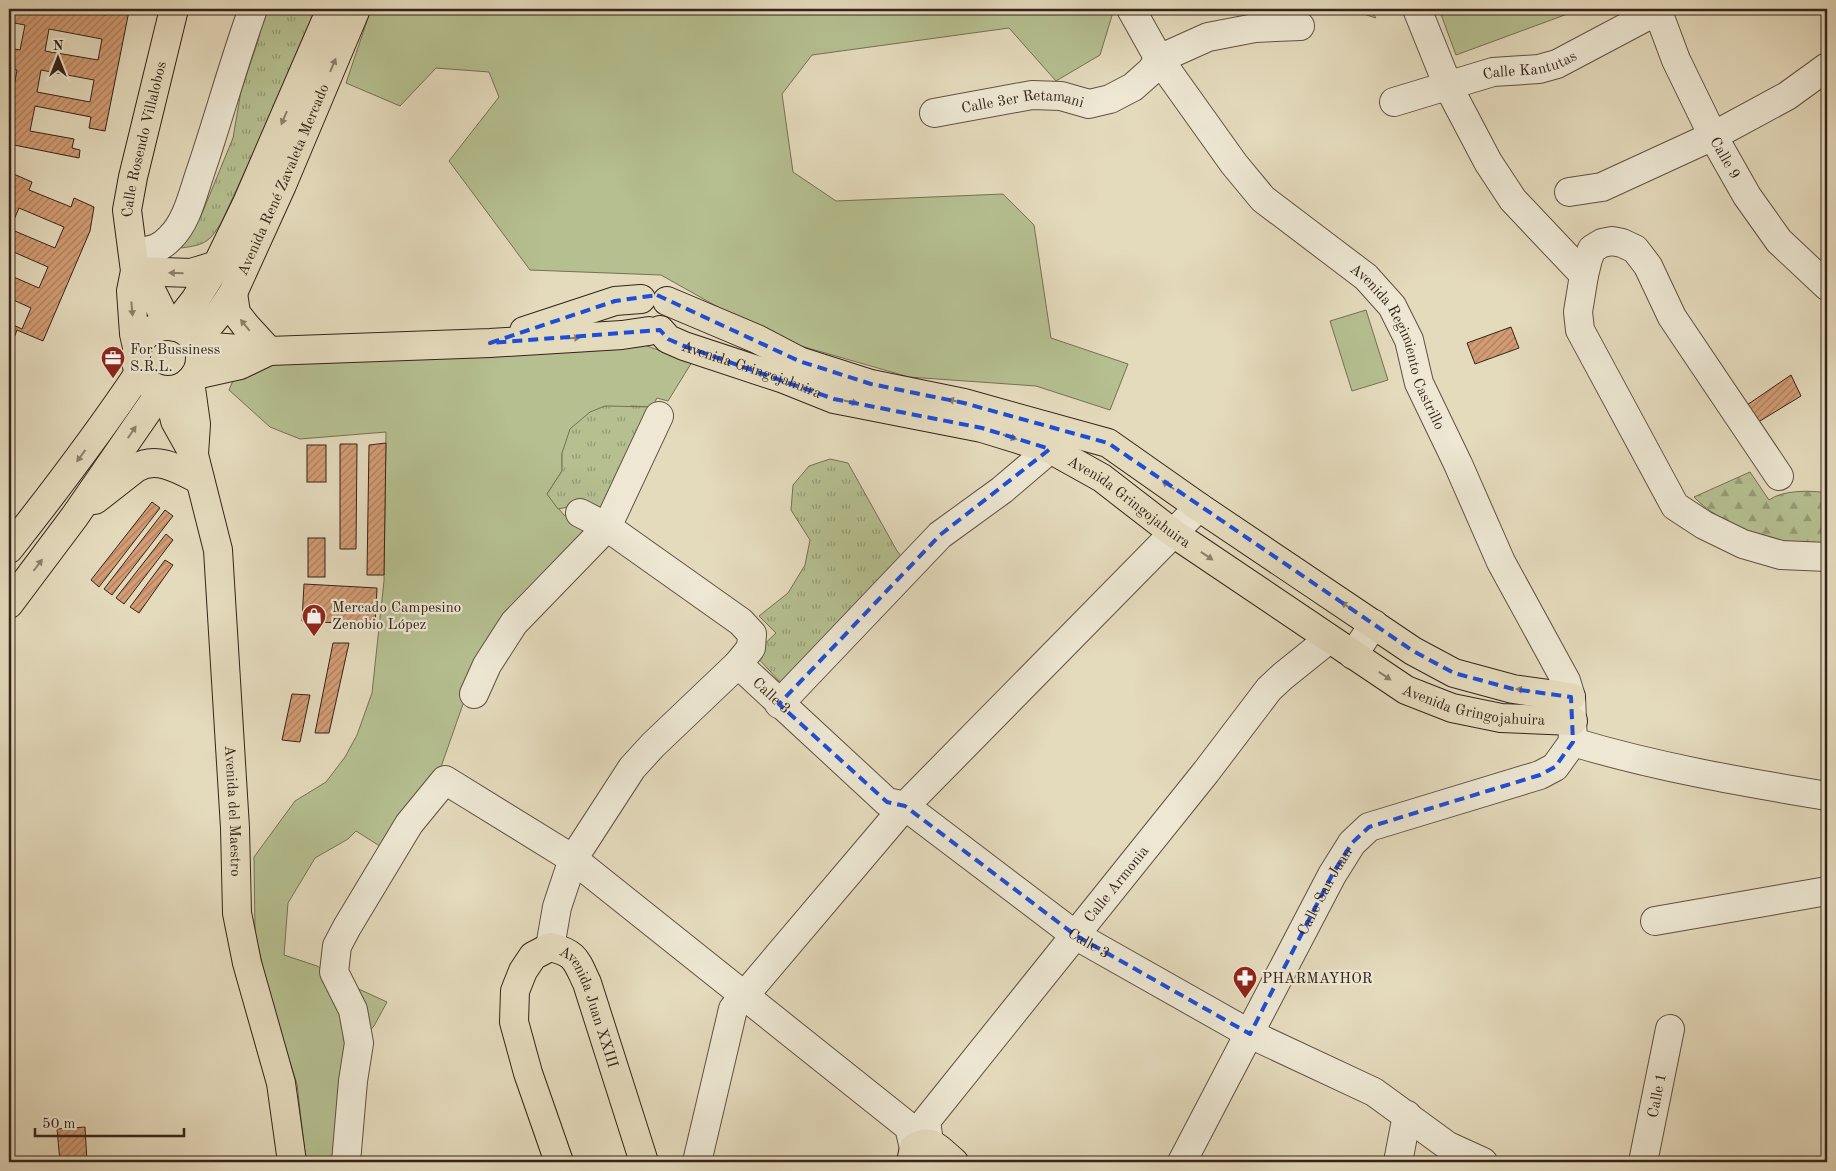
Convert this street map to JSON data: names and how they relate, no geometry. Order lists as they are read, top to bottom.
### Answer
{
  "streets": {
    "main road": [
      "Calle Rosendo Villalobos",
      "Avenida René Zavaleta Mercado",
      "Avenida Gringojahuira",
      "Avenida del Maestro",
      "Avenida Juan XXIII"
    ],
    "street": [
      "Calle Kantutas",
      "Calle 3er Retamani",
      "Calle 9",
      "Avenida Regimiento Castrillo",
      "Calle 3",
      "Calle Armonia",
      "Calle San Juan",
      "Calle 1"
    ]
  },
  "crossings": [
    ["Calle Kantutas", "Calle 9"],
    ["Calle 3er Retamani", "Avenida Regimiento Castrillo"],
    ["Calle Rosendo Villalobos", "Avenida René Zavaleta Mercado"],
    ["Calle Rosendo Villalobos", "Avenida Gringojahuira"],
    ["Calle Rosendo Villalobos", "Avenida del Maestro"],
    ["Avenida René Zavaleta Mercado", "Avenida Gringojahuira"],
    ["Avenida René Zavaleta Mercado", "Avenida del Maestro"],
    ["Avenida Regimiento Castrillo", "Avenida Gringojahuira"],
    ["Avenida Regimiento Castrillo", "Calle San Juan"],
    ["Avenida Gringojahuira", "Avenida del Maestro"],
    ["Avenida Gringojahuira", "Calle Armonia"],
    ["Avenida Gringojahuira", "Calle San Juan"],
    ["Calle 3", "Calle Armonia"],
    ["Calle 3", "Calle San Juan"]
  ],
  "places": {
    "office": ["For Bussiness S.R.L."],
    "shop": ["Mercado Campesino Zenobio López"],
    "pharmacy": ["PHARMAYHOR"]
  },
  "scale_bar": "50 m",
  "north": "top"
}
